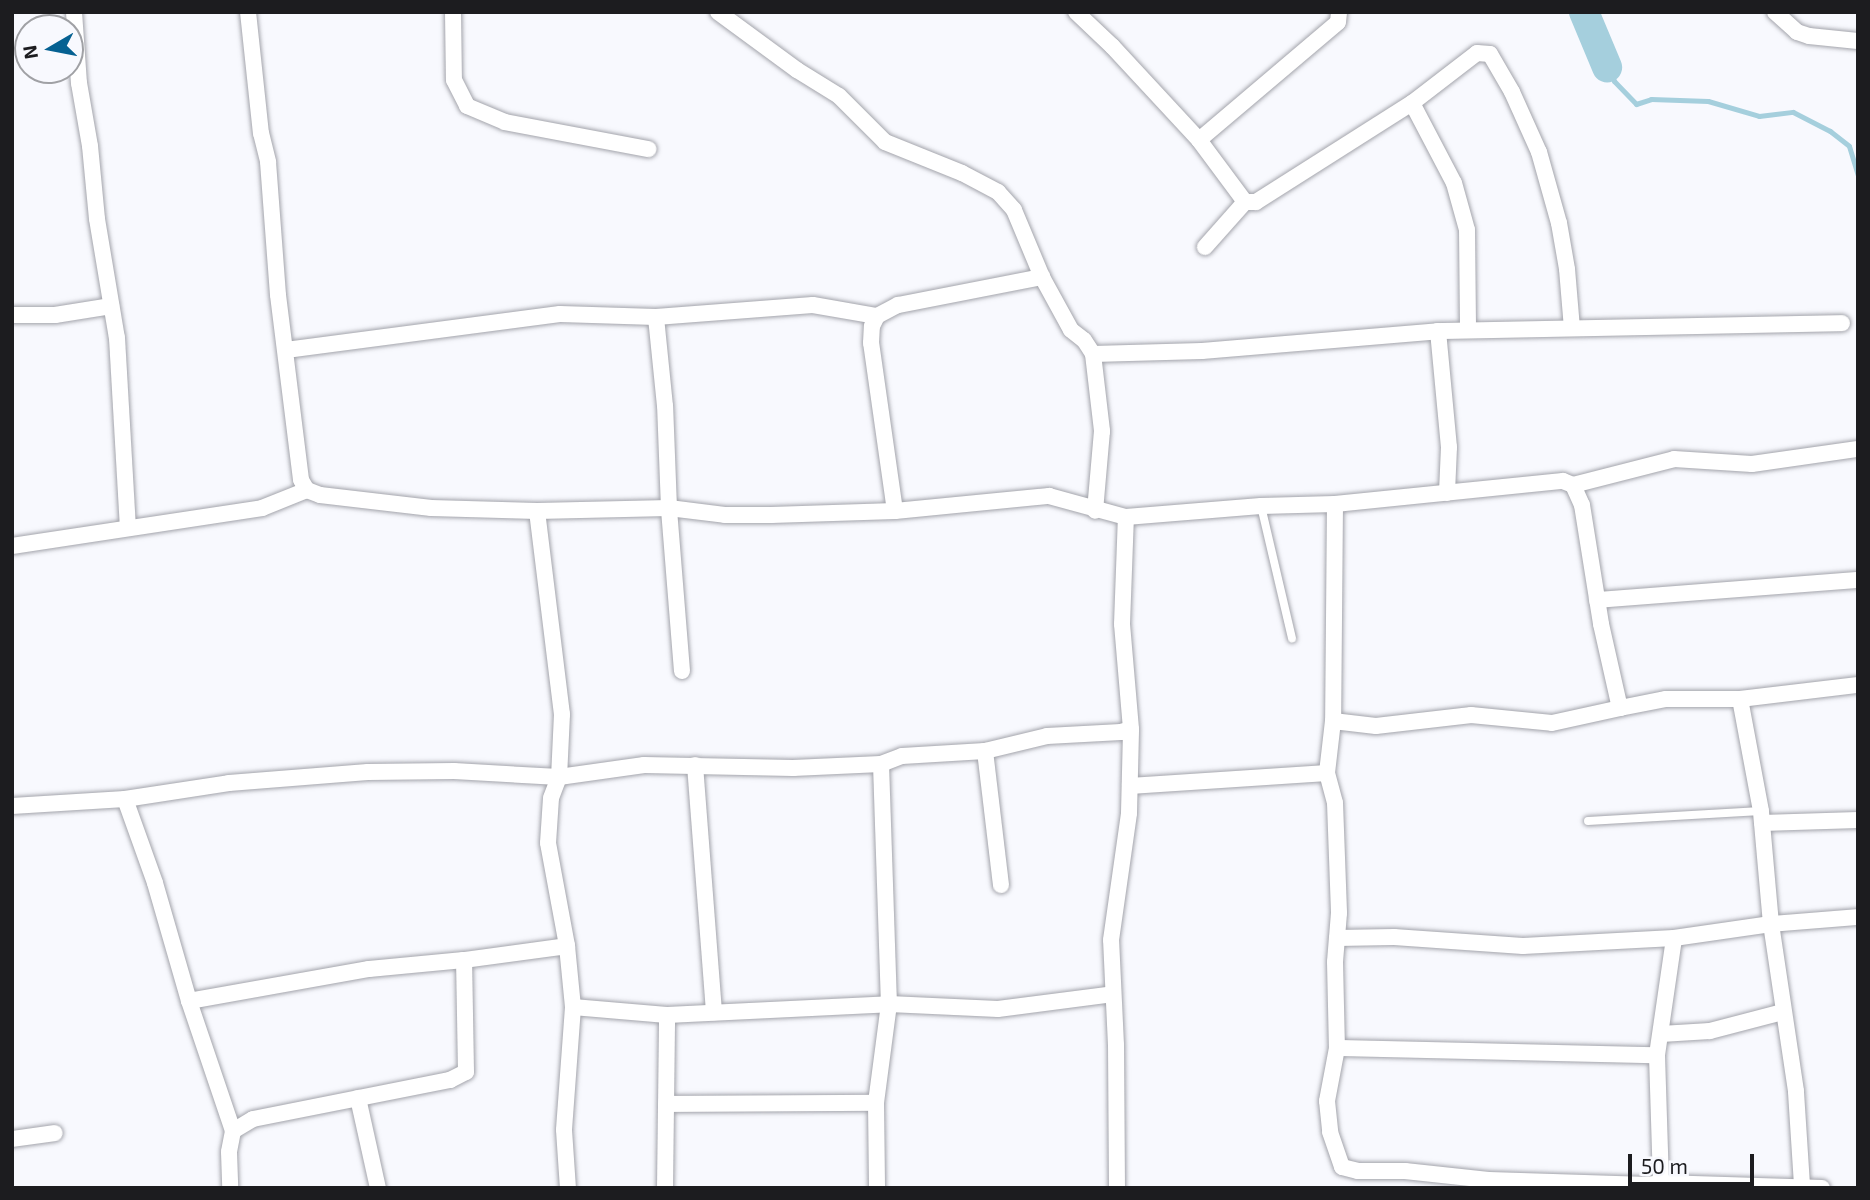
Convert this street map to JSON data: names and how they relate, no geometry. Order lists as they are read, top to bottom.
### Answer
{
  "scale_bar": "50 m",
  "north": "left"
}
